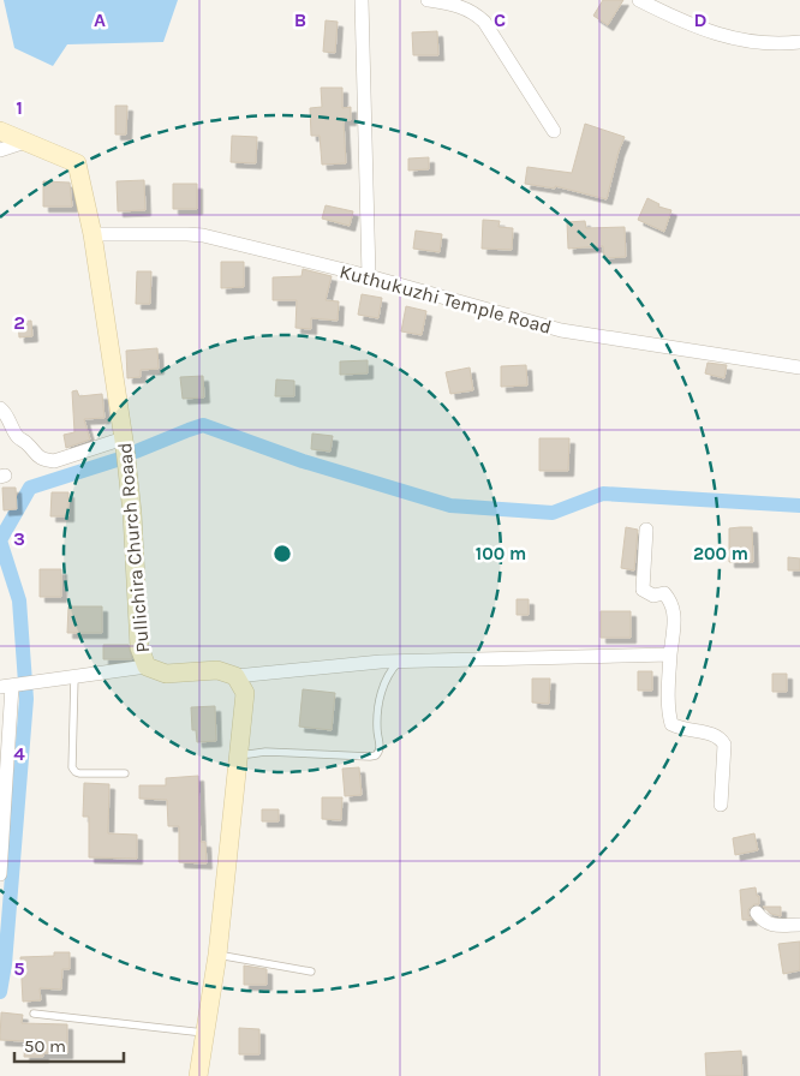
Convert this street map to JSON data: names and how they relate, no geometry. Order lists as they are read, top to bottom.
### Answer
{
  "streets": {
    "main road": ["Pullichira Church Roaad"],
    "street": ["Kuthukuzhi Temple Road"]
  },
  "crossings": [
    ["Kuthukuzhi Temple Road", "Pullichira Church Roaad"]
  ],
  "scale_bar": "50 m",
  "grid": {
    "columns": [
      "A",
      "B",
      "C",
      "D"
    ],
    "rows": [
      "1",
      "2",
      "3",
      "4",
      "5"
    ]
  },
  "rings": ["100 m", "200 m"]
}
